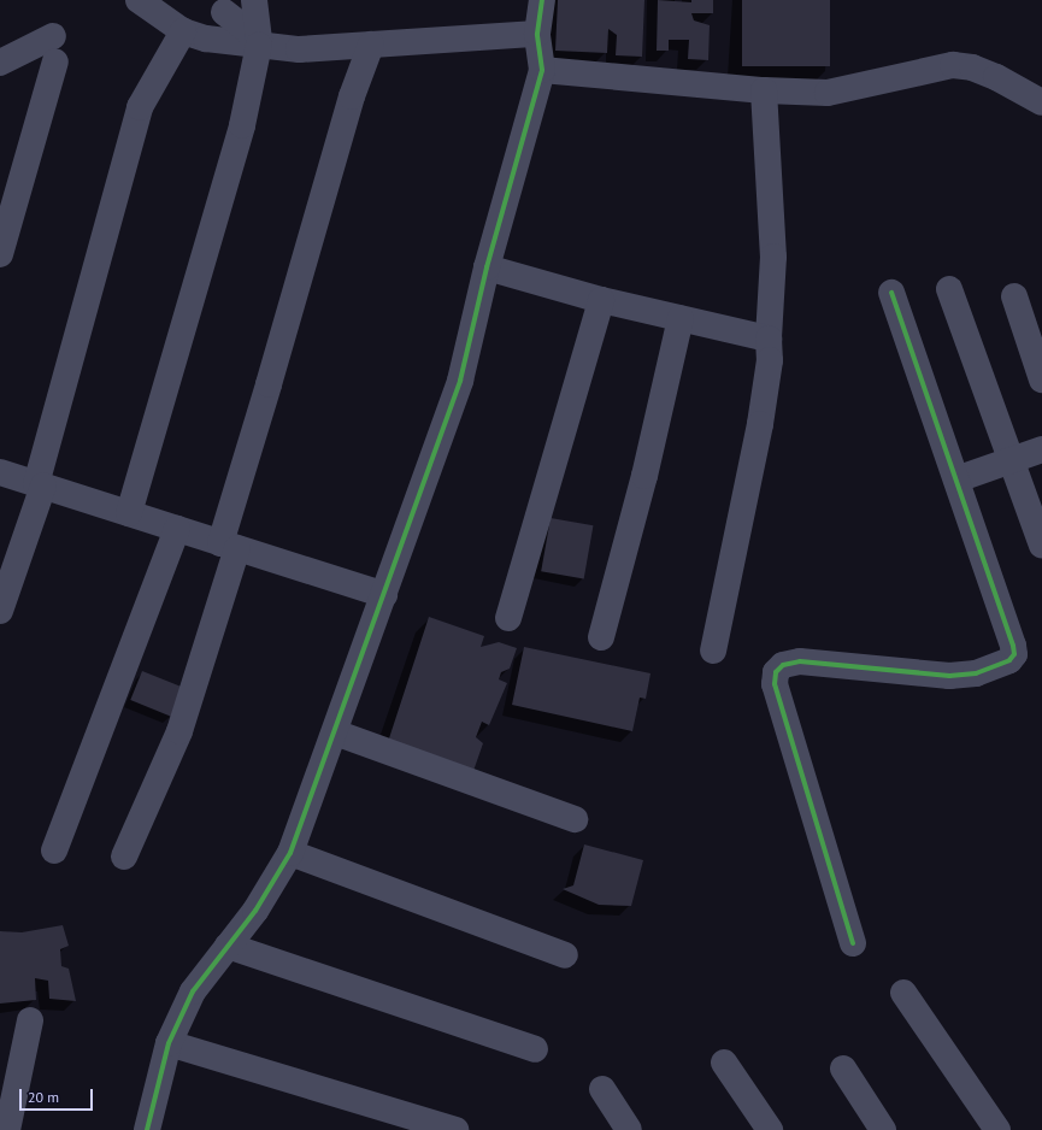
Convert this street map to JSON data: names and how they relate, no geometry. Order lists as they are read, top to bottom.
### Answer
{
  "scale_bar": "20 m"
}
